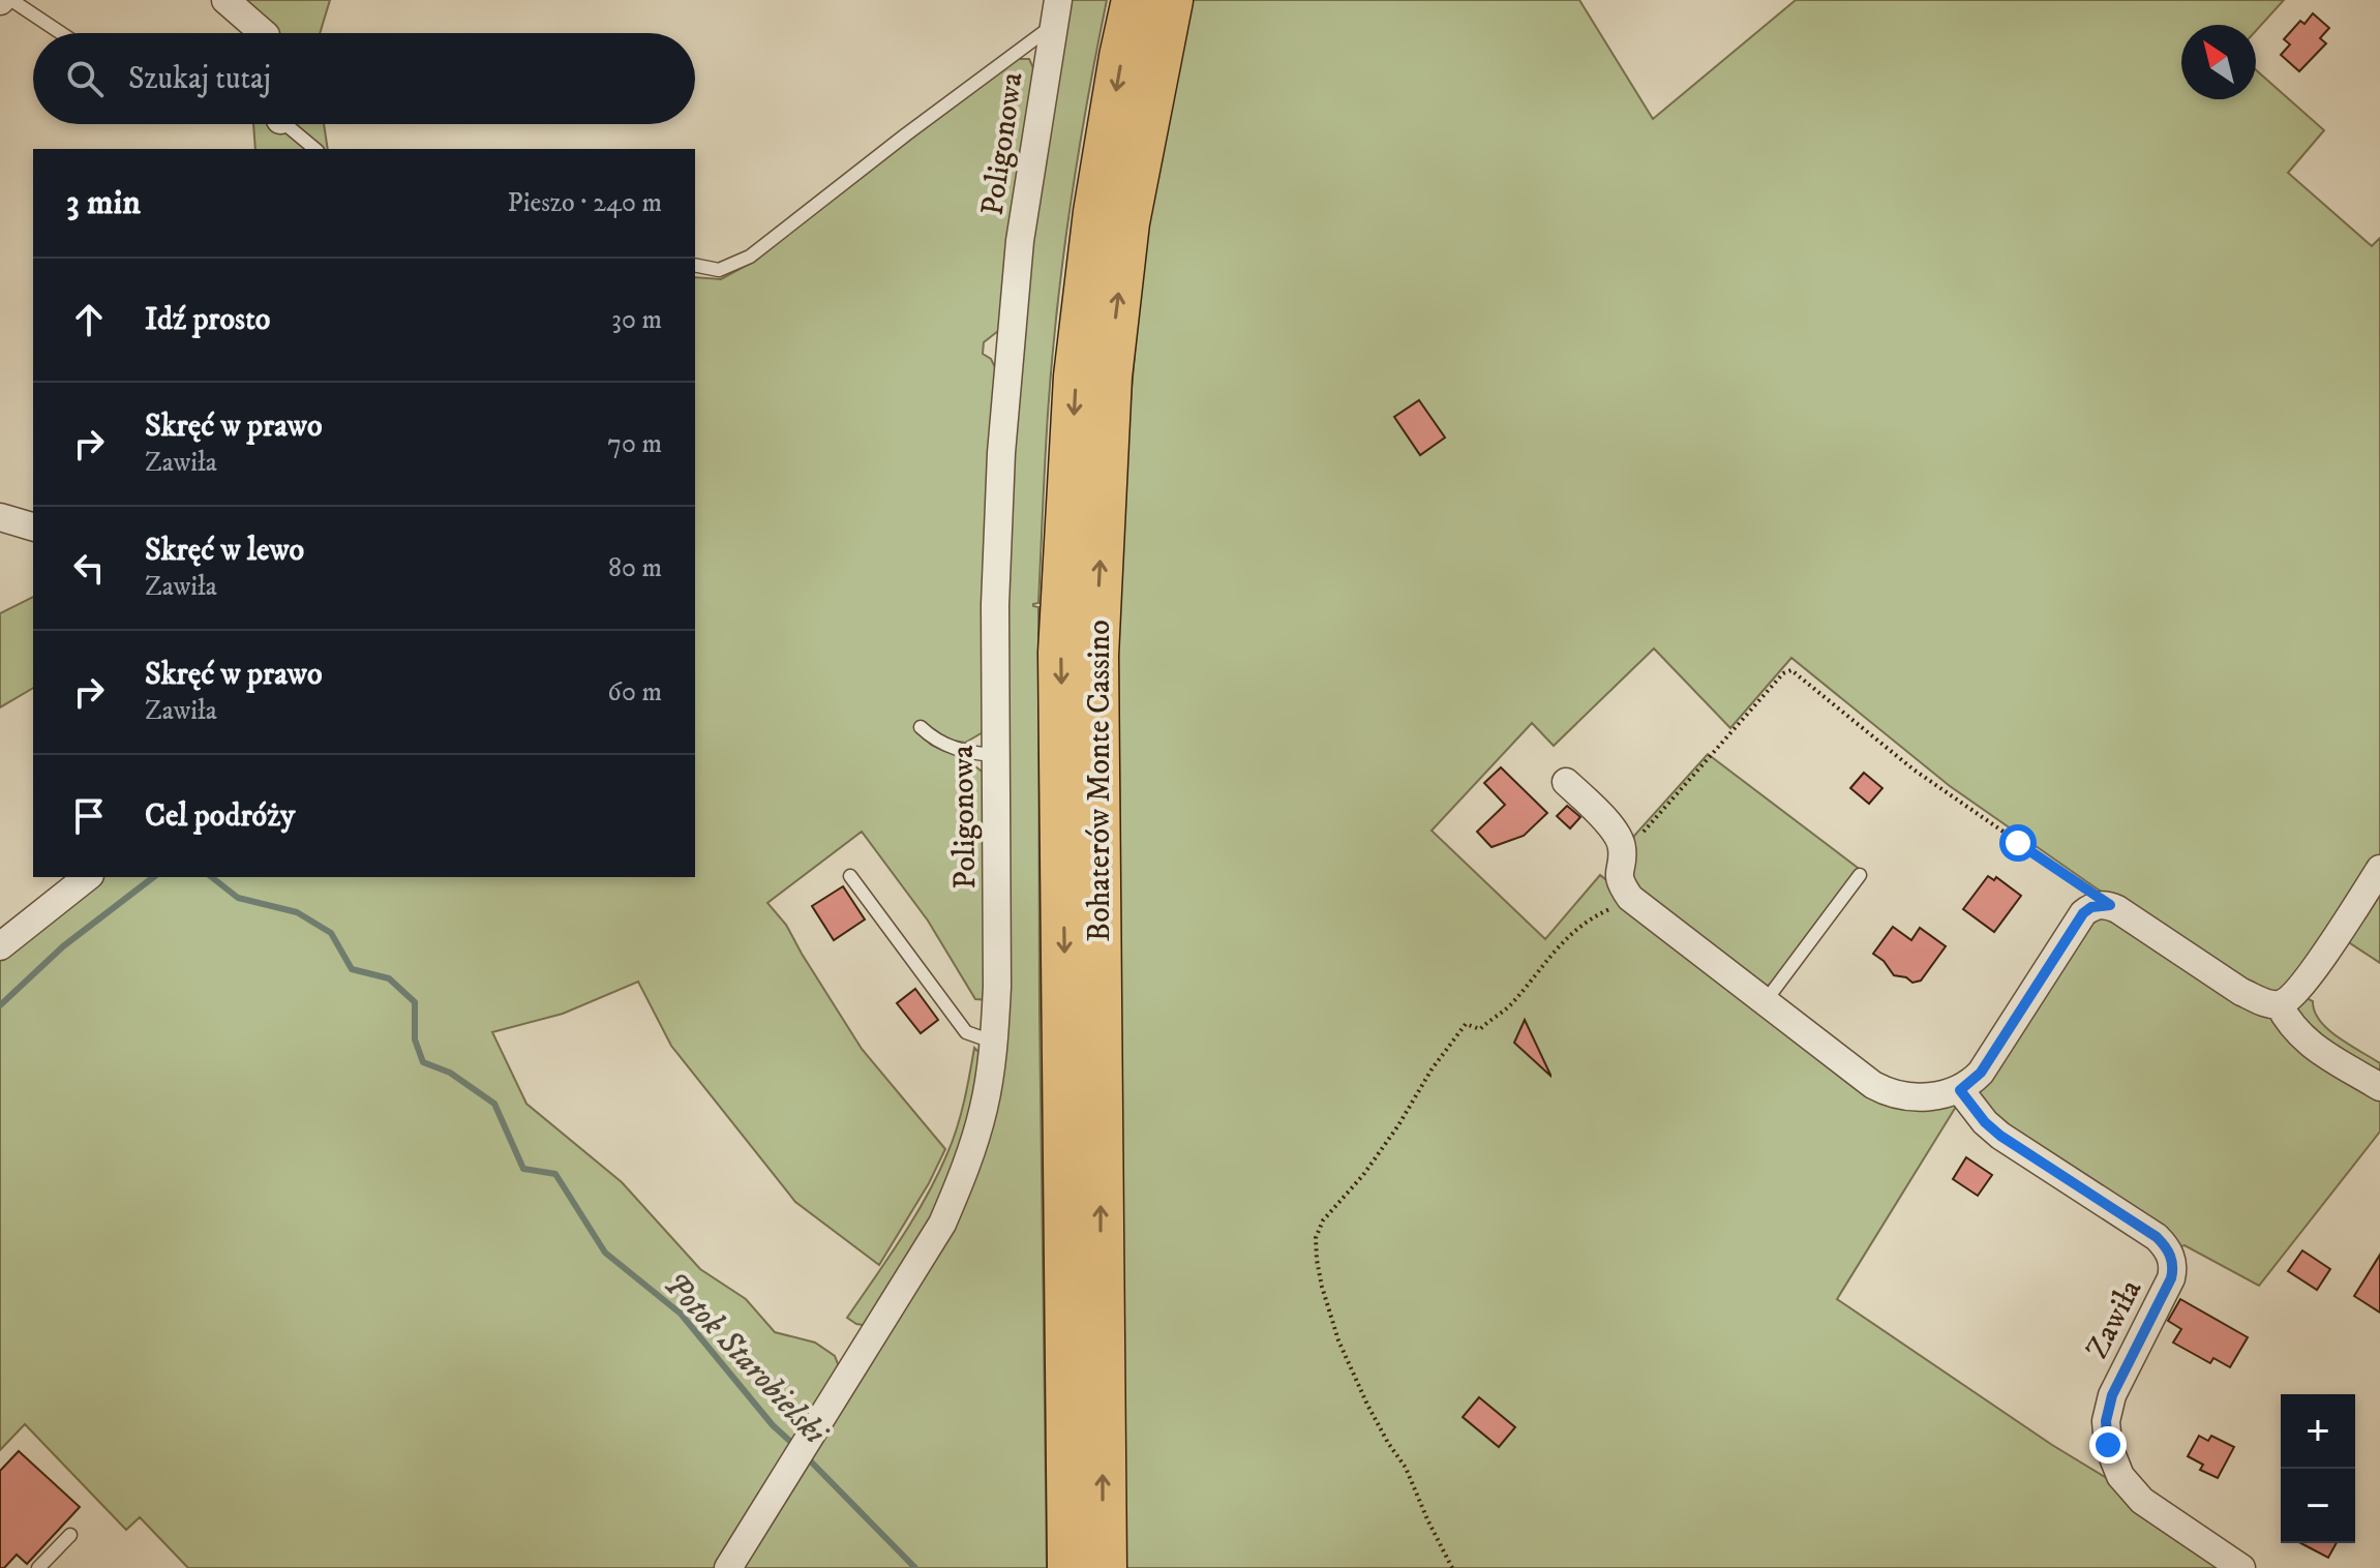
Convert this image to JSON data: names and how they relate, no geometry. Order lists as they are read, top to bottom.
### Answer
{
  "streets": {
    "highway": ["Bohaterów Monte Cassino"],
    "street": ["Poligonowa", "Zawiła"]
  },
  "water": ["Potok Starobielski"],
  "north": "top left",
  "page": {
    "search": "Szukaj tutaj",
    "heading": ["3 min", "Pieszo · 240 m"],
    "list": [
      ["Idź prosto", "30 m"],
      ["Skręć w prawo", "Zawiła", "70 m"],
      ["Skręć w lewo", "Zawiła", "80 m"],
      ["Skręć w prawo", "Zawiła", "60 m"],
      "Cel podróży"
    ],
    "map_buttons": ["+", "−"]
  }
}
